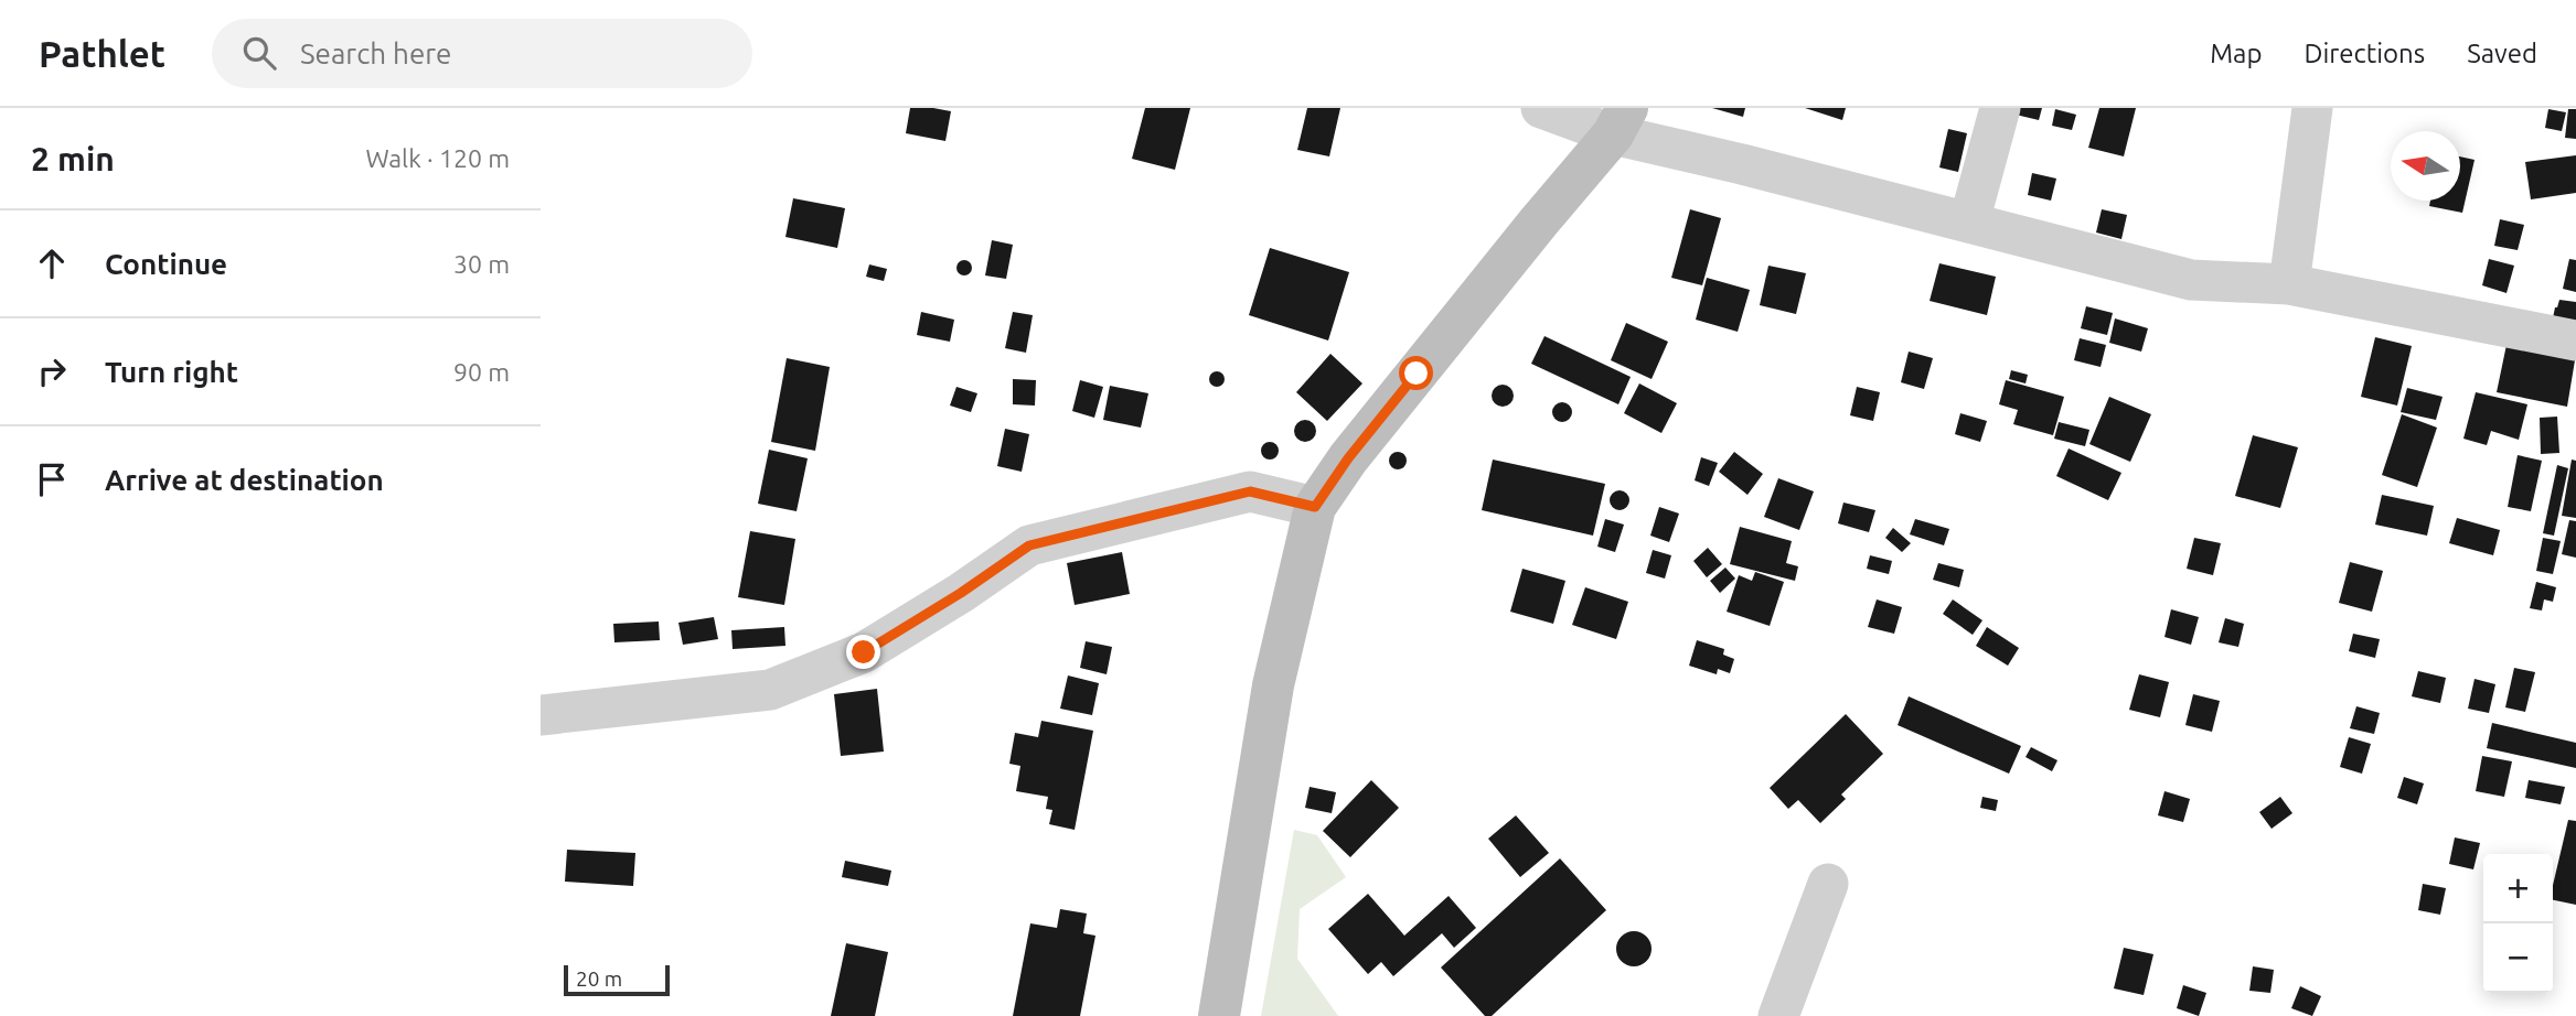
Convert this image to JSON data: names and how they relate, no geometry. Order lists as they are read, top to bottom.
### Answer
{
  "scale_bar": "20 m",
  "north": "left",
  "page": {
    "header": "Pathlet",
    "search": "Search here",
    "nav": ["Map", "Directions", "Saved"],
    "heading": ["2 min", "Walk · 120 m"],
    "list": [
      ["Continue", "30 m"],
      ["Turn right", "90 m"],
      "Arrive at destination"
    ],
    "map_buttons": ["+", "−"],
    "scale": "20 m"
  }
}
